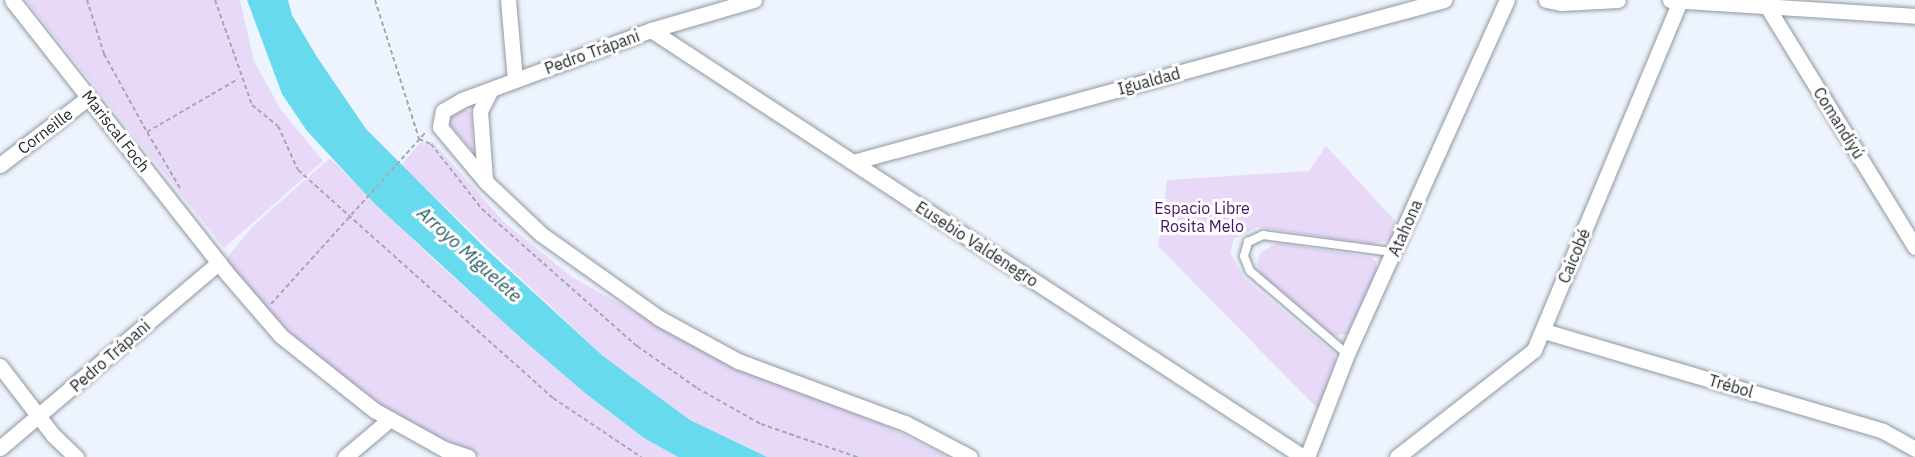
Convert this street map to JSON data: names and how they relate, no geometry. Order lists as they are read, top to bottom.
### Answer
{
  "streets": {
    "street": [
      "Pedro Trápani",
      "Igualdad",
      "Comandiyú",
      "Corneille",
      "Mariscal Foch",
      "Atahona",
      "Eusebio Valdenegro",
      "Caicobé",
      "Trébol"
    ]
  },
  "crossings": [
    ["Pedro Trápani", "Mariscal Foch"],
    ["Pedro Trápani", "Eusebio Valdenegro"],
    ["Igualdad", "Eusebio Valdenegro"],
    ["Corneille", "Mariscal Foch"],
    ["Atahona", "Eusebio Valdenegro"],
    ["Caicobé", "Trébol"]
  ],
  "water": ["Arroyo Miguelete"],
  "parks": ["Espacio Libre Rosita Melo"]
}
